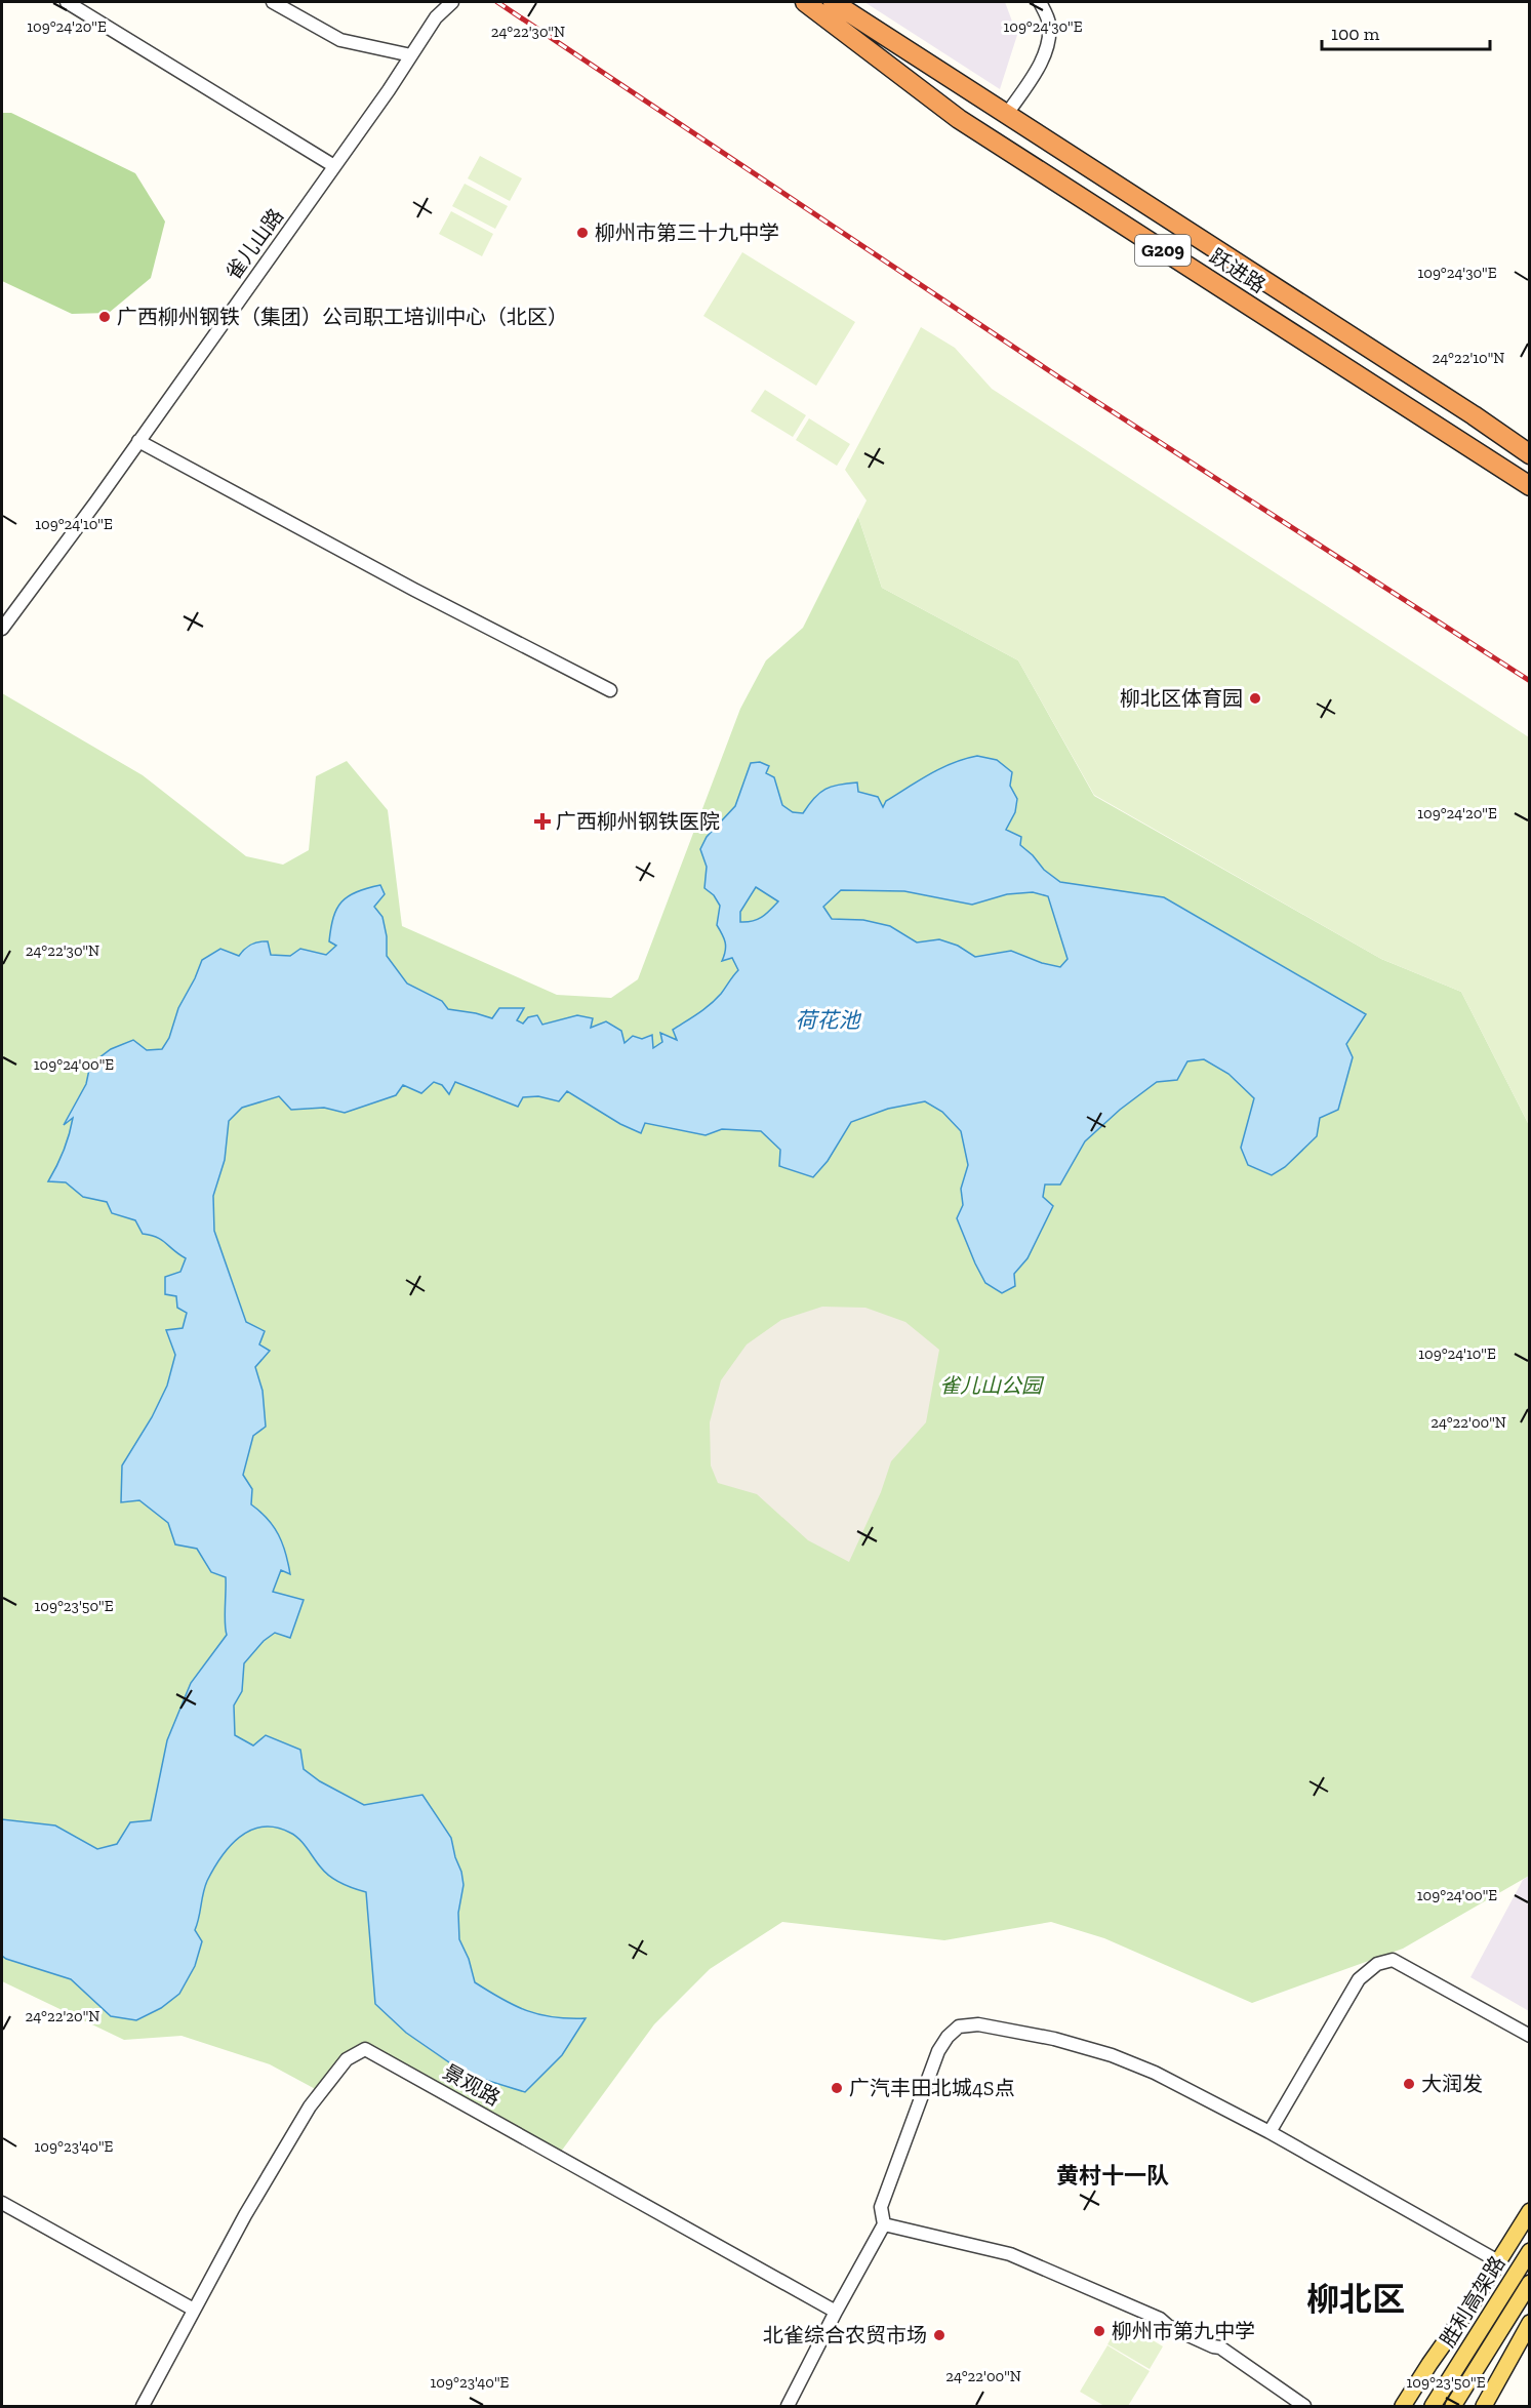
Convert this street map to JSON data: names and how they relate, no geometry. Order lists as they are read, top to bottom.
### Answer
{
  "streets": {
    "highway": ["G209", "跃进路"],
    "main road": ["胜利高架路"],
    "street": ["雀儿山路", "景观路"]
  },
  "districts": ["黄村十一队", "柳北区"],
  "water": ["荷花池"],
  "parks": ["雀儿山公园"],
  "places": {
    "other": [
      "柳州市第三十九中学",
      "广西柳州钢铁（集团）公司职工培训中心（北区）",
      "柳北区体育园",
      "大润发",
      "广汽丰田北城4S点",
      "柳州市第九中学",
      "北雀综合农贸市场"
    ],
    "health": ["广西柳州钢铁医院"]
  },
  "scale_bar": "100 m",
  "coordinates": [
    "109°24'30\"E",
    "109°24'20\"E",
    "24°22'30\"N",
    "24°22'10\"N",
    "109°24'10\"E",
    "109°24'00\"E",
    "24°22'00\"N",
    "109°23'50\"E",
    "24°22'20\"N",
    "109°23'40\"E"
  ]
}
